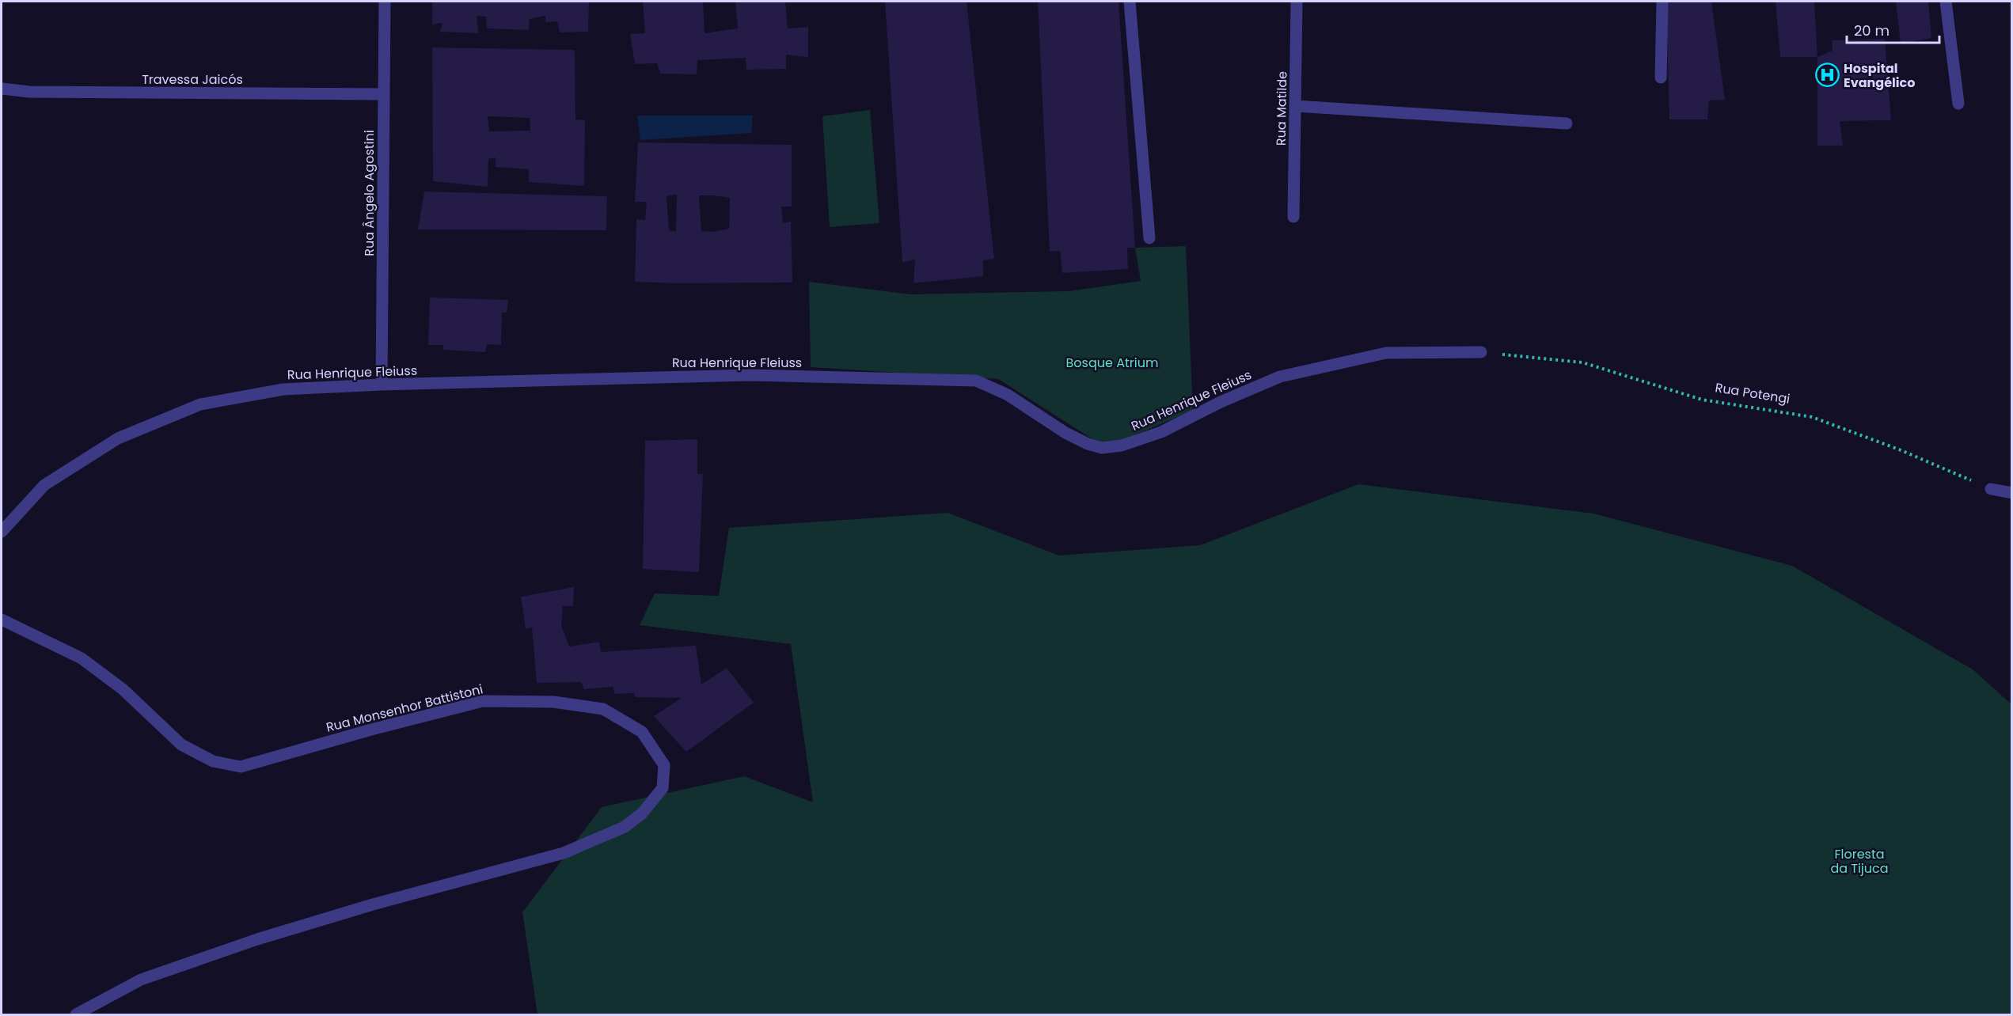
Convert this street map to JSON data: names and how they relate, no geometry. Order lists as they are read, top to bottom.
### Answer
{
  "streets": {
    "street": [
      "Travessa Jaicós",
      "Rua Matilde",
      "Rua Ângelo Agostini",
      "Rua Henrique Fleiuss",
      "Rua Monsenhor Battistoni"
    ],
    "path": ["Rua Potengi"]
  },
  "crossings": [
    ["Travessa Jaicós", "Rua Ângelo Agostini"],
    ["Rua Ângelo Agostini", "Rua Henrique Fleiuss"],
    ["Rua Henrique Fleiuss", "Rua Potengi"]
  ],
  "parks": ["Bosque Atrium", "Floresta da Tijuca"],
  "places": {
    "hospital": ["Hospital Evangélico"]
  },
  "scale_bar": "20 m"
}
